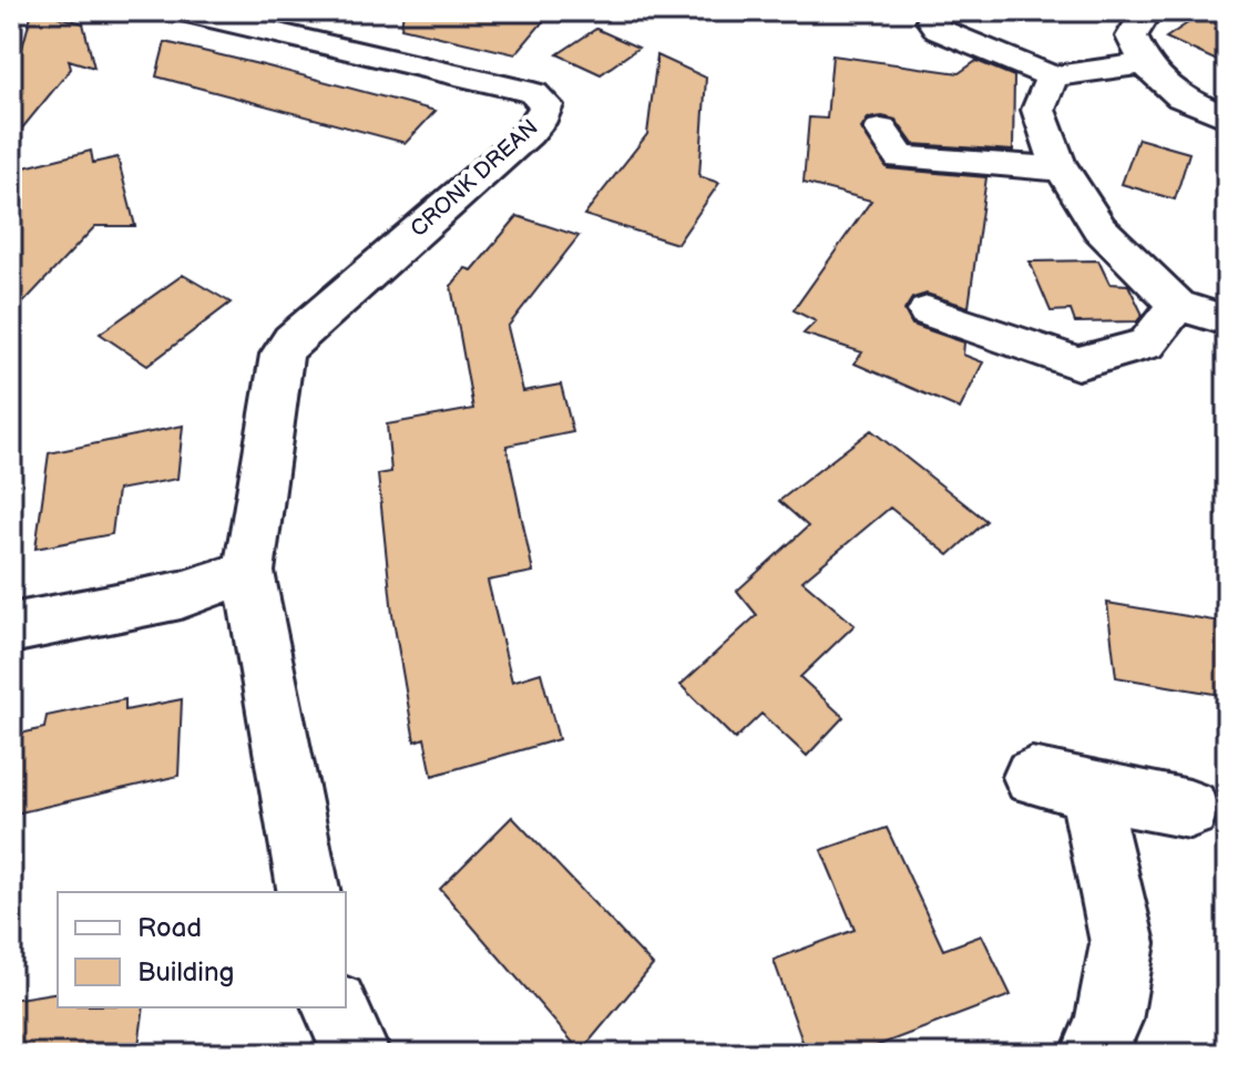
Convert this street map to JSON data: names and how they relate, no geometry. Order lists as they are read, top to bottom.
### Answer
{
  "streets": {
    "street": ["CRONK DREAN"]
  },
  "legend": ["Road", "Building"]
}
